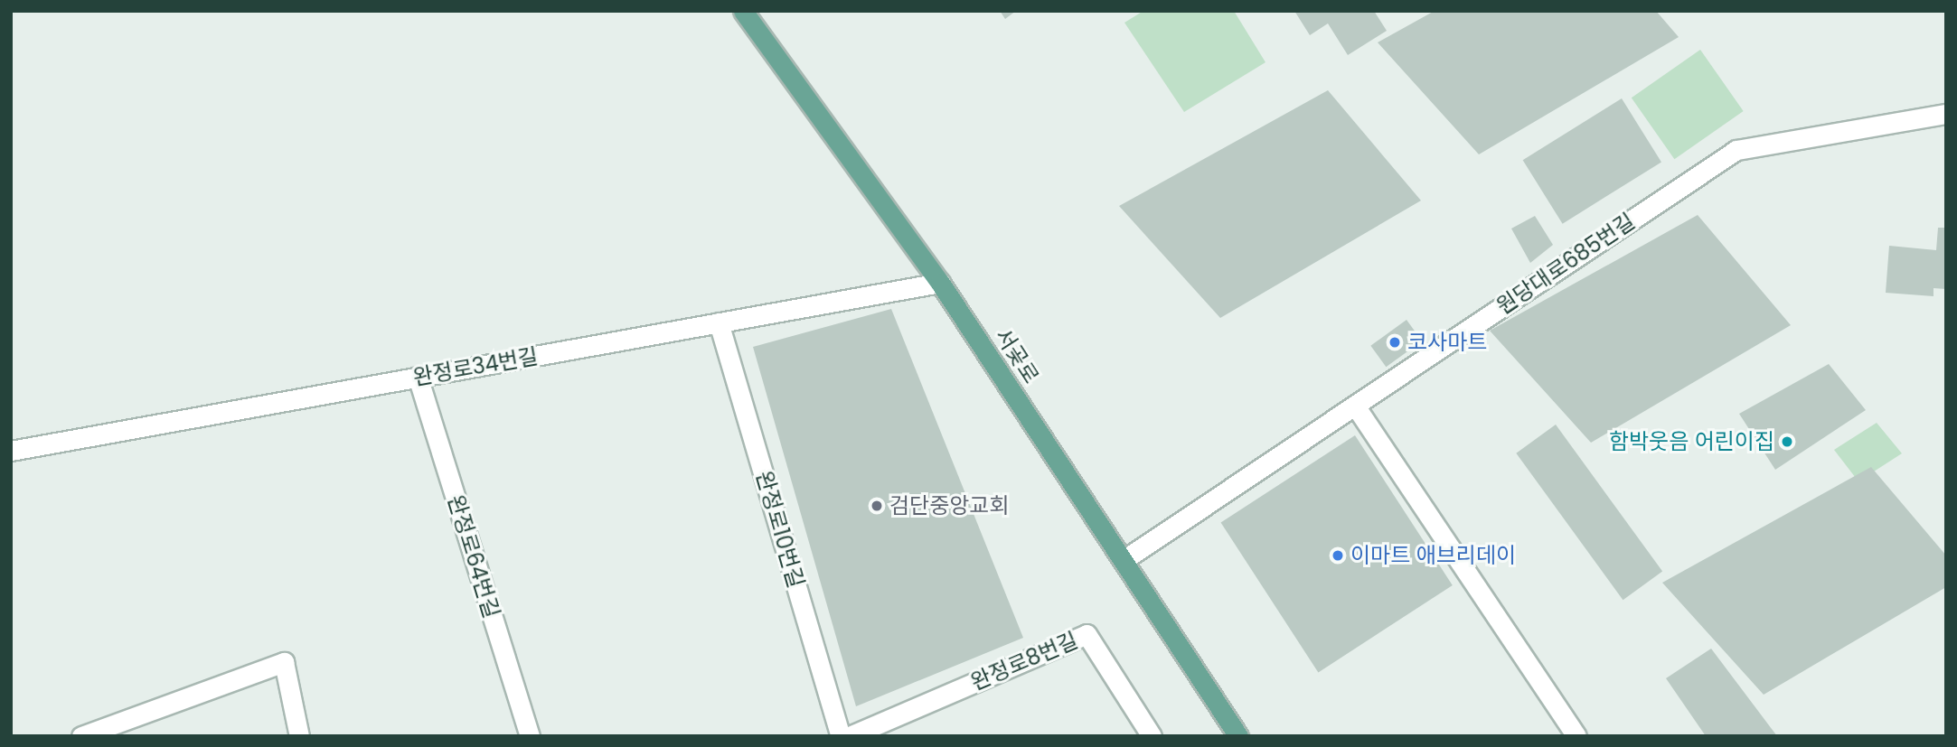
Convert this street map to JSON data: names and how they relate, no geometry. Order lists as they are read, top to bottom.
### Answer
{
  "streets": {
    "main road": ["서곶로"],
    "street": [
      "원당대로685번길",
      "완정로34번길",
      "완정로10번길",
      "완정로64번길",
      "완정로8번길"
    ]
  },
  "crossings": [
    ["원당대로685번길", "서곶로"],
    ["서곶로", "완정로34번길"],
    ["완정로34번길", "완정로10번길"],
    ["완정로34번길", "완정로64번길"]
  ],
  "places": [
    "코사마트",
    "함박웃음 어린이집",
    "검단중앙교회",
    "이마트 애브리데이"
  ]
}
